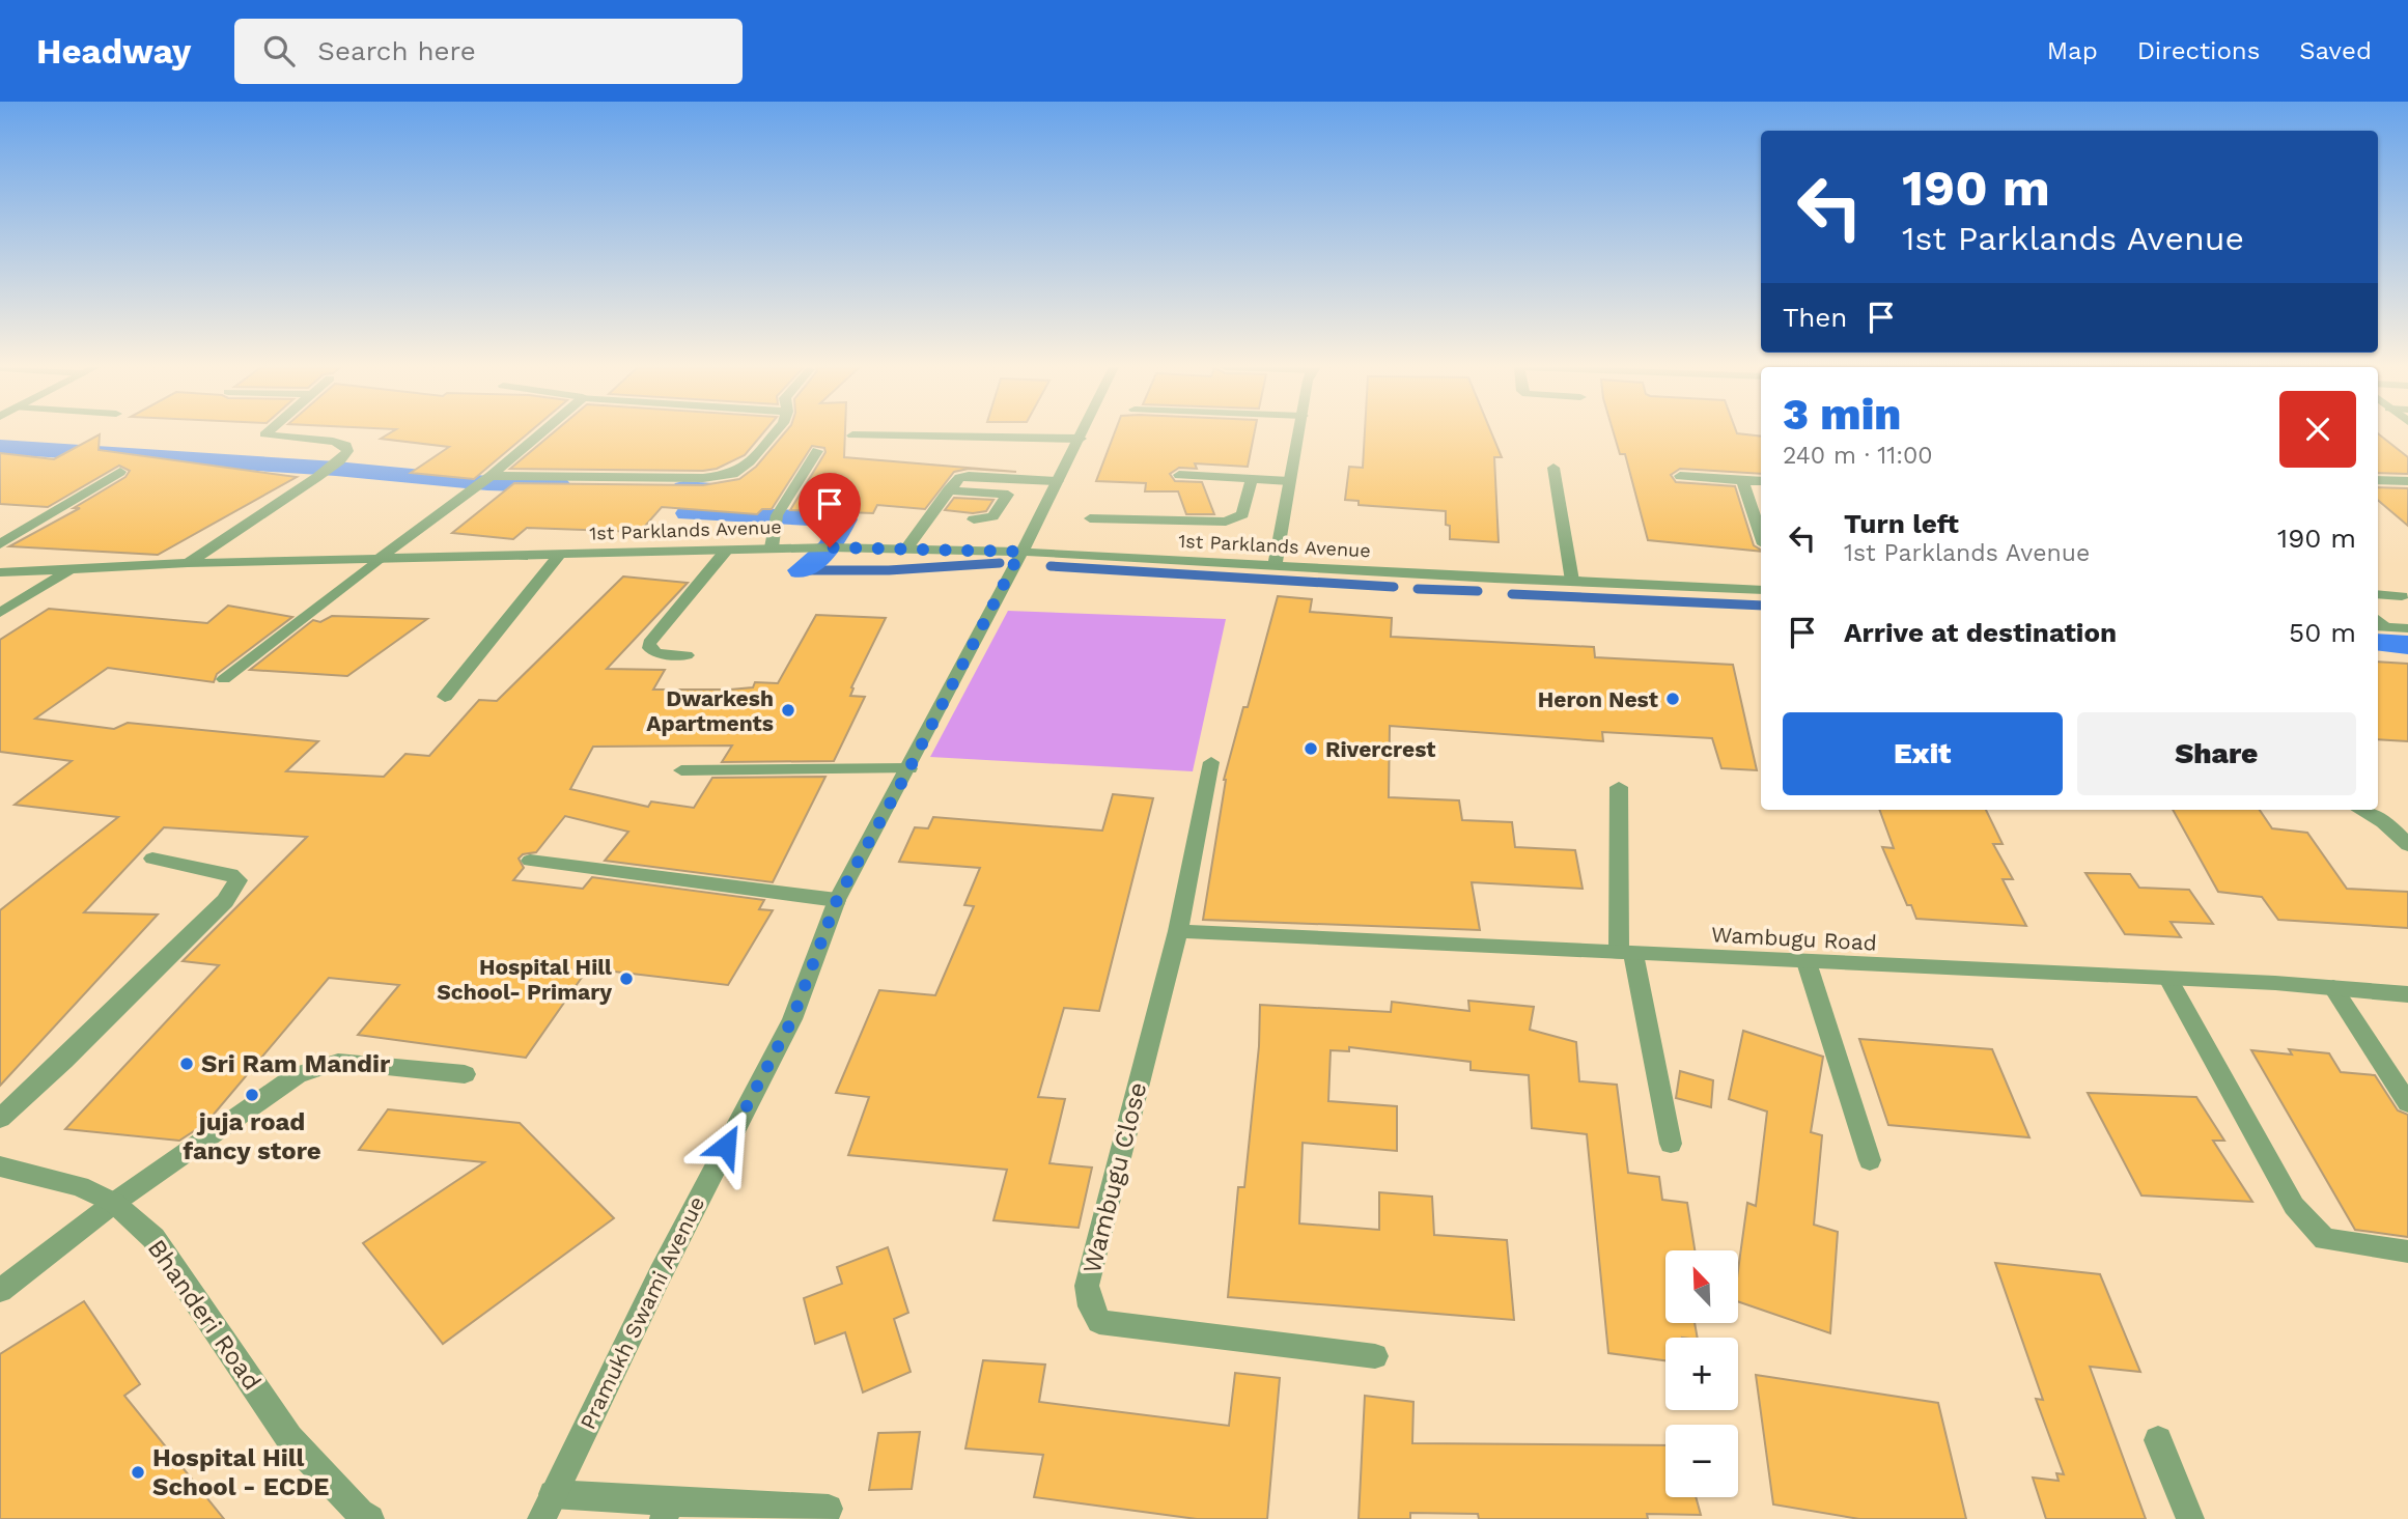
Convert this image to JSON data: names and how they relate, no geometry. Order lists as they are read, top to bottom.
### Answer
{
  "streets": {
    "street": [
      "1st Parklands Avenue",
      "Wambugu Road",
      "Wambugu Close",
      "Pramukh Swami Avenue",
      "Bhanderi Road"
    ]
  },
  "crossings": [
    ["1st Parklands Avenue", "Pramukh Swami Avenue"],
    ["Wambugu Road", "Wambugu Close"]
  ],
  "places": [
    "Heron Nest",
    "Dwarkesh Apartments",
    "Rivercrest",
    "Hospital Hill School- Primary",
    "Sri Ram Mandir",
    "juja road fancy store",
    "Hospital Hill School - ECDE"
  ],
  "north": "top left",
  "page": {
    "header": "Headway",
    "search": "Search here",
    "nav": ["Map", "Directions", "Saved"],
    "turn": ["190 m", "1st Parklands Avenue"],
    "then": "Then",
    "heading": ["3 min", "240 m · 11:00"],
    "list": [
      {
        "name": "Turn left",
        "note": "1st Parklands Avenue",
        "value": "190 m"
      },
      {
        "name": "Arrive at destination",
        "value": "50 m"
      }
    ],
    "buttons": ["Exit", "Share"],
    "map_buttons": ["+", "−"]
  }
}
